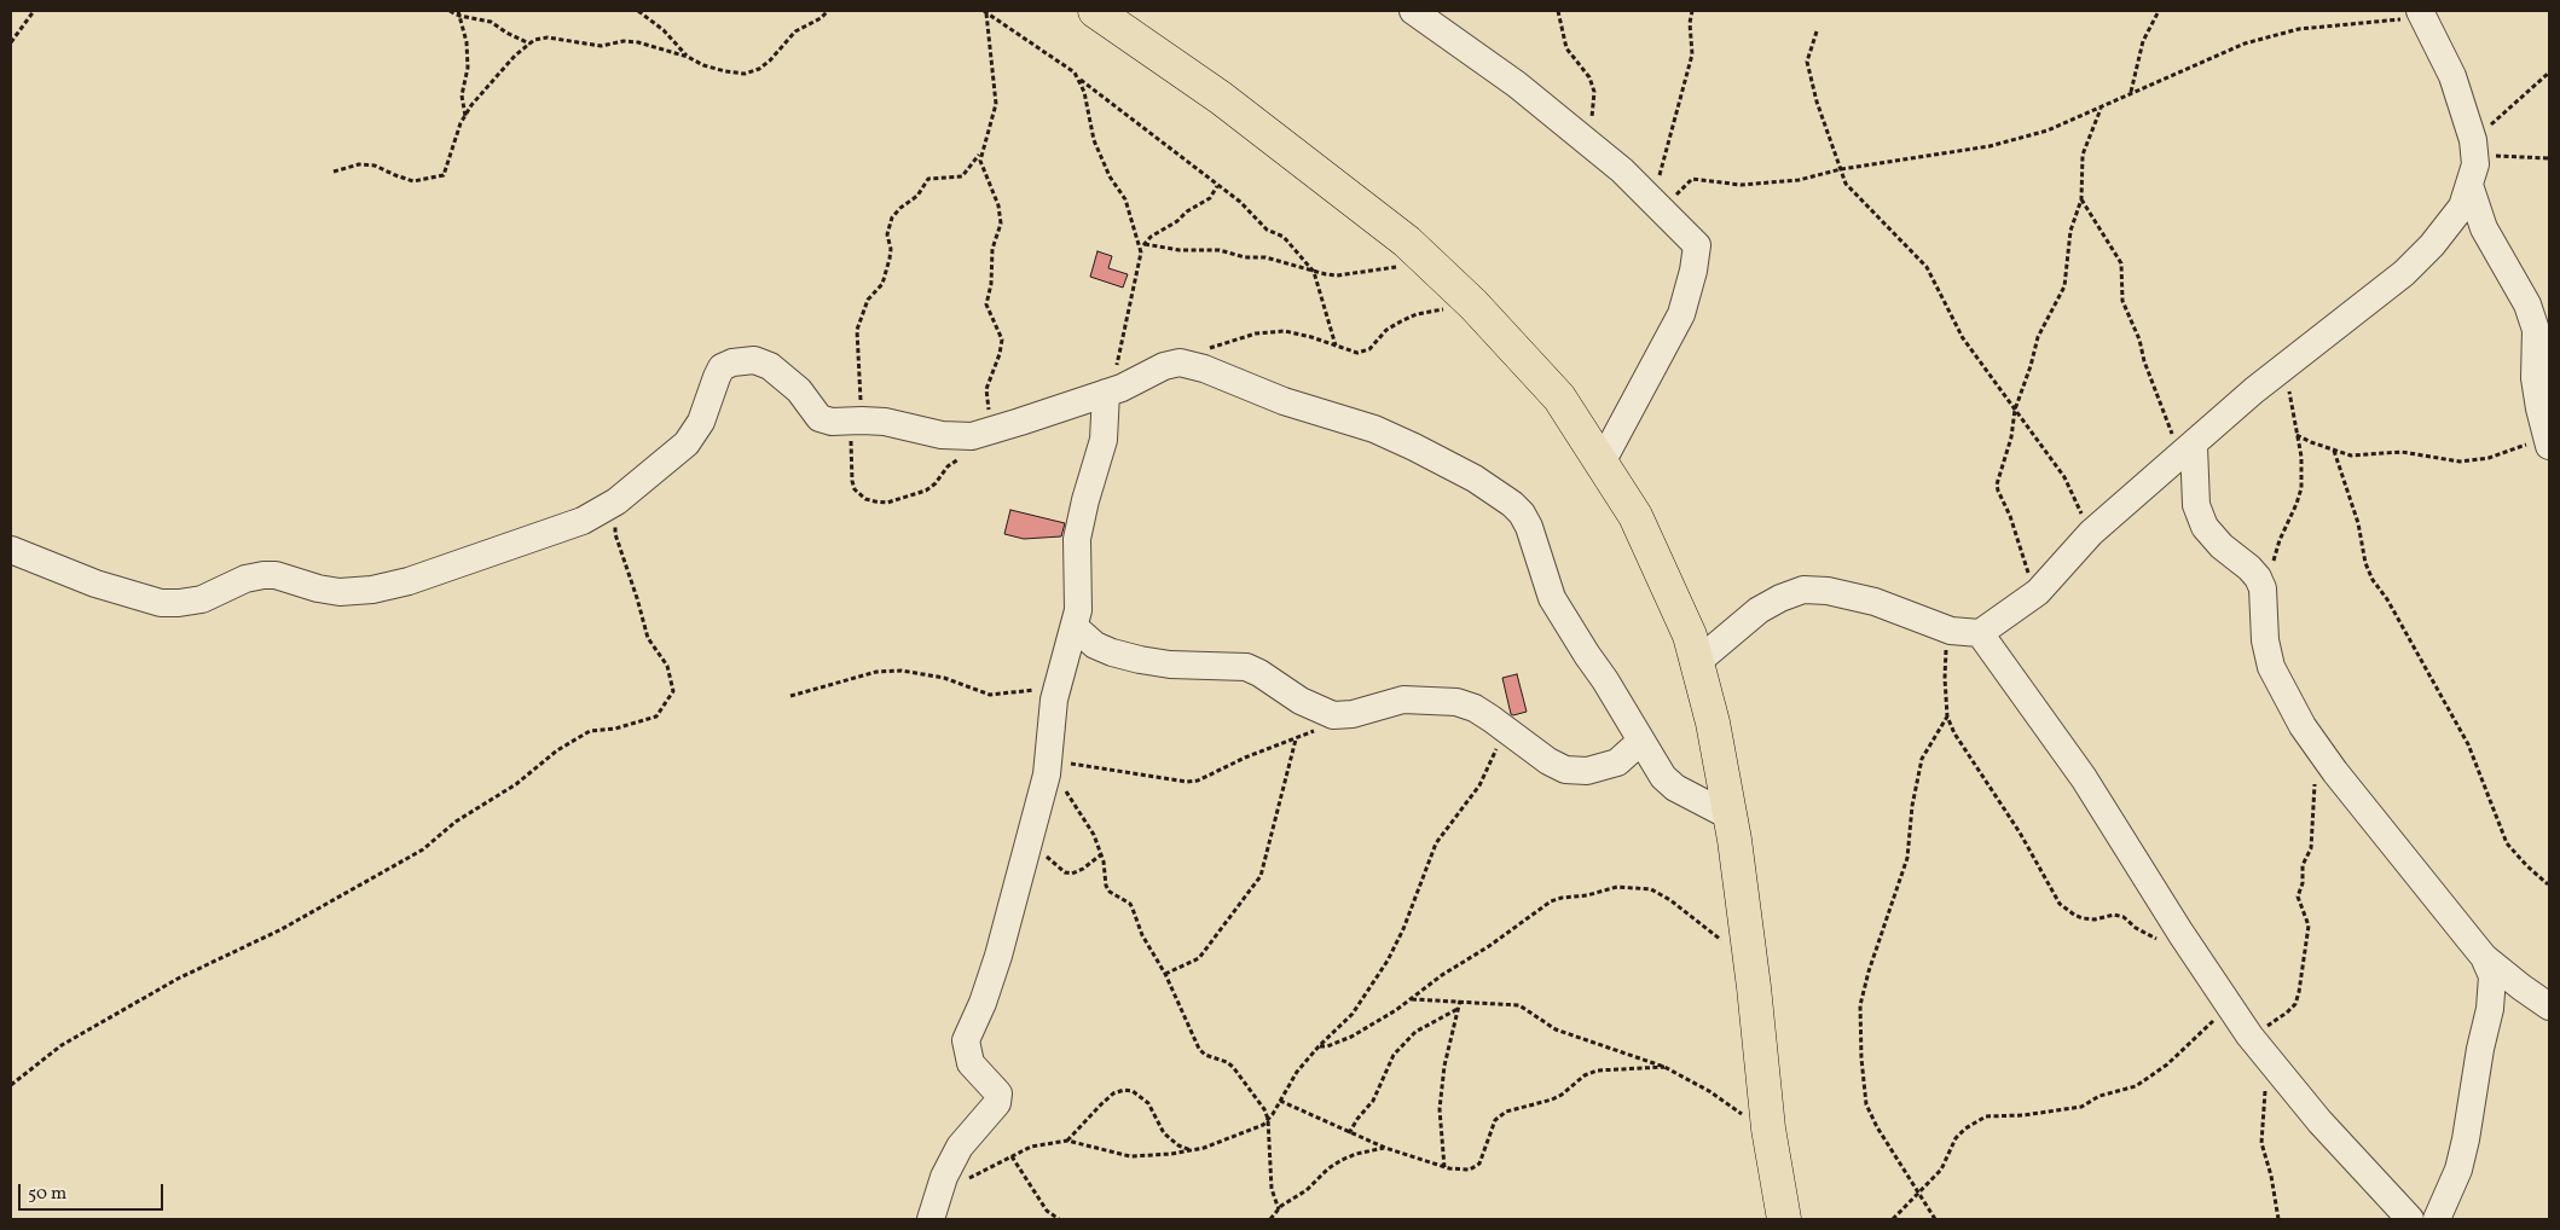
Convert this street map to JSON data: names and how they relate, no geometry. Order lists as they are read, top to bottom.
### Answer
{
  "scale_bar": "50 m"
}
